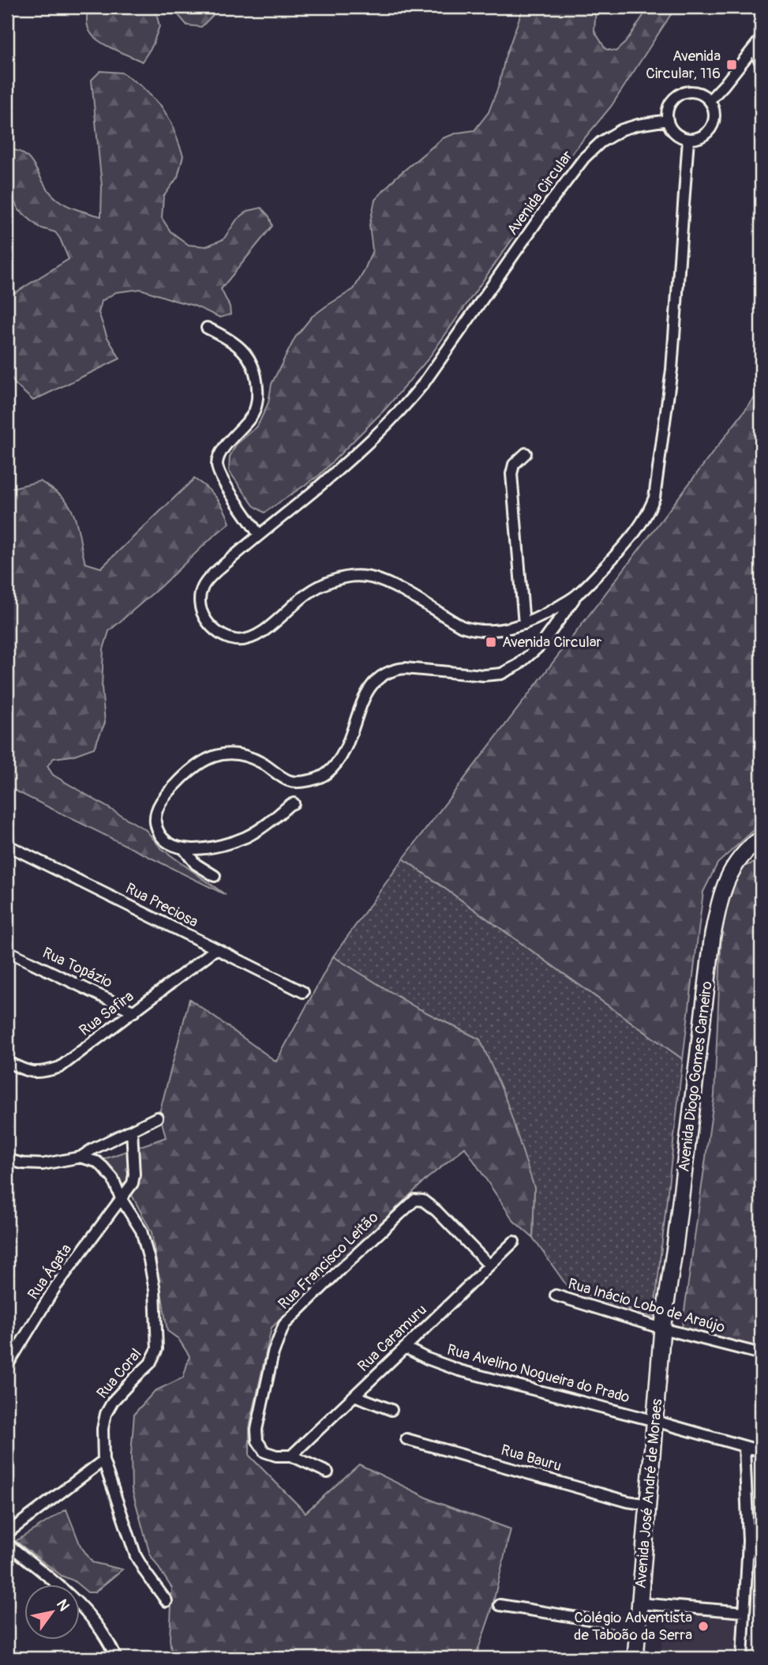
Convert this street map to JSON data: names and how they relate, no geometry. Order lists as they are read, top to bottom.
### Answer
{
  "streets": {
    "street": [
      "Avenida Circular",
      "Rua Preciosa",
      "Rua Topázio",
      "Rua Safira",
      "Avenida Diogo Gomes Carneiro",
      "Rua Francisco Leitão",
      "Rua Ágata",
      "Rua Inácio Lobo de Araújo",
      "Rua Caramuru",
      "Rua Coral",
      "Rua Avelino Nogueira do Prado",
      "Rua Bauru",
      "Avenida José André de Moraes"
    ]
  },
  "crossings": [
    ["Rua Preciosa", "Rua Safira"],
    ["Rua Topázio", "Rua Safira"],
    ["Avenida Diogo Gomes Carneiro", "Rua Inácio Lobo de Araújo"],
    ["Avenida Diogo Gomes Carneiro", "Avenida José André de Moraes"],
    ["Rua Francisco Leitão", "Rua Caramuru"],
    ["Rua Ágata", "Rua Coral"],
    ["Rua Inácio Lobo de Araújo", "Avenida José André de Moraes"],
    ["Rua Caramuru", "Rua Avelino Nogueira do Prado"],
    ["Rua Avelino Nogueira do Prado", "Avenida José André de Moraes"],
    ["Rua Bauru", "Avenida José André de Moraes"]
  ],
  "places": {
    "transit": ["Avenida Circular, 116", "Avenida Circular"],
    "other": ["Colégio Adventista de Taboão da Serra"]
  },
  "north": "top right"
}
